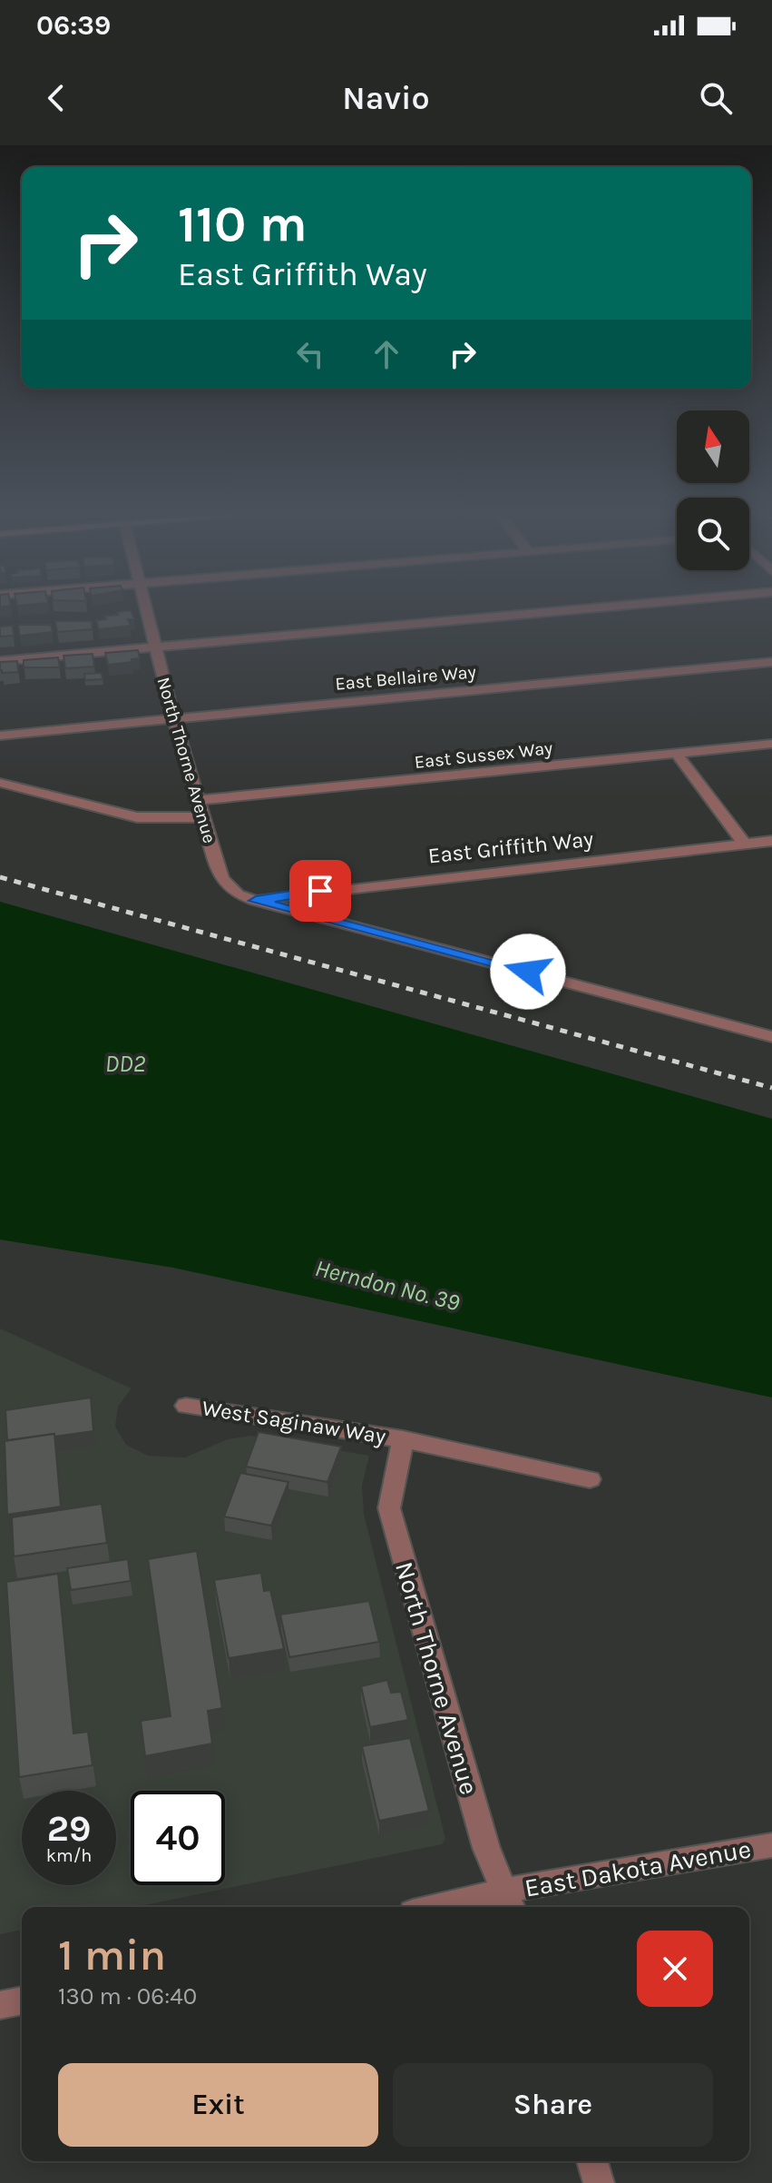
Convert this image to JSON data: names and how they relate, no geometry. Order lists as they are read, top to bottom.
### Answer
{
  "streets": {
    "street": [
      "East Bellaire Way",
      "East Sussex Way",
      "North Thorne Avenue",
      "East Griffith Way",
      "West Saginaw Way",
      "East Dakota Avenue"
    ]
  },
  "crossings": [
    ["East Bellaire Way", "North Thorne Avenue"],
    ["East Sussex Way", "North Thorne Avenue"],
    ["North Thorne Avenue", "East Griffith Way"],
    ["North Thorne Avenue", "West Saginaw Way"],
    ["North Thorne Avenue", "East Dakota Avenue"]
  ],
  "water": ["DD2", "Herndon No. 39"],
  "north": "top",
  "page": {
    "status": "06:39",
    "header": "Navio",
    "turn": ["110 m", "East Griffith Way"],
    "speed": "29 km/h",
    "limit": "40",
    "heading": ["1 min", "130 m · 06:40"],
    "buttons": ["Exit", "Share"]
  }
}
